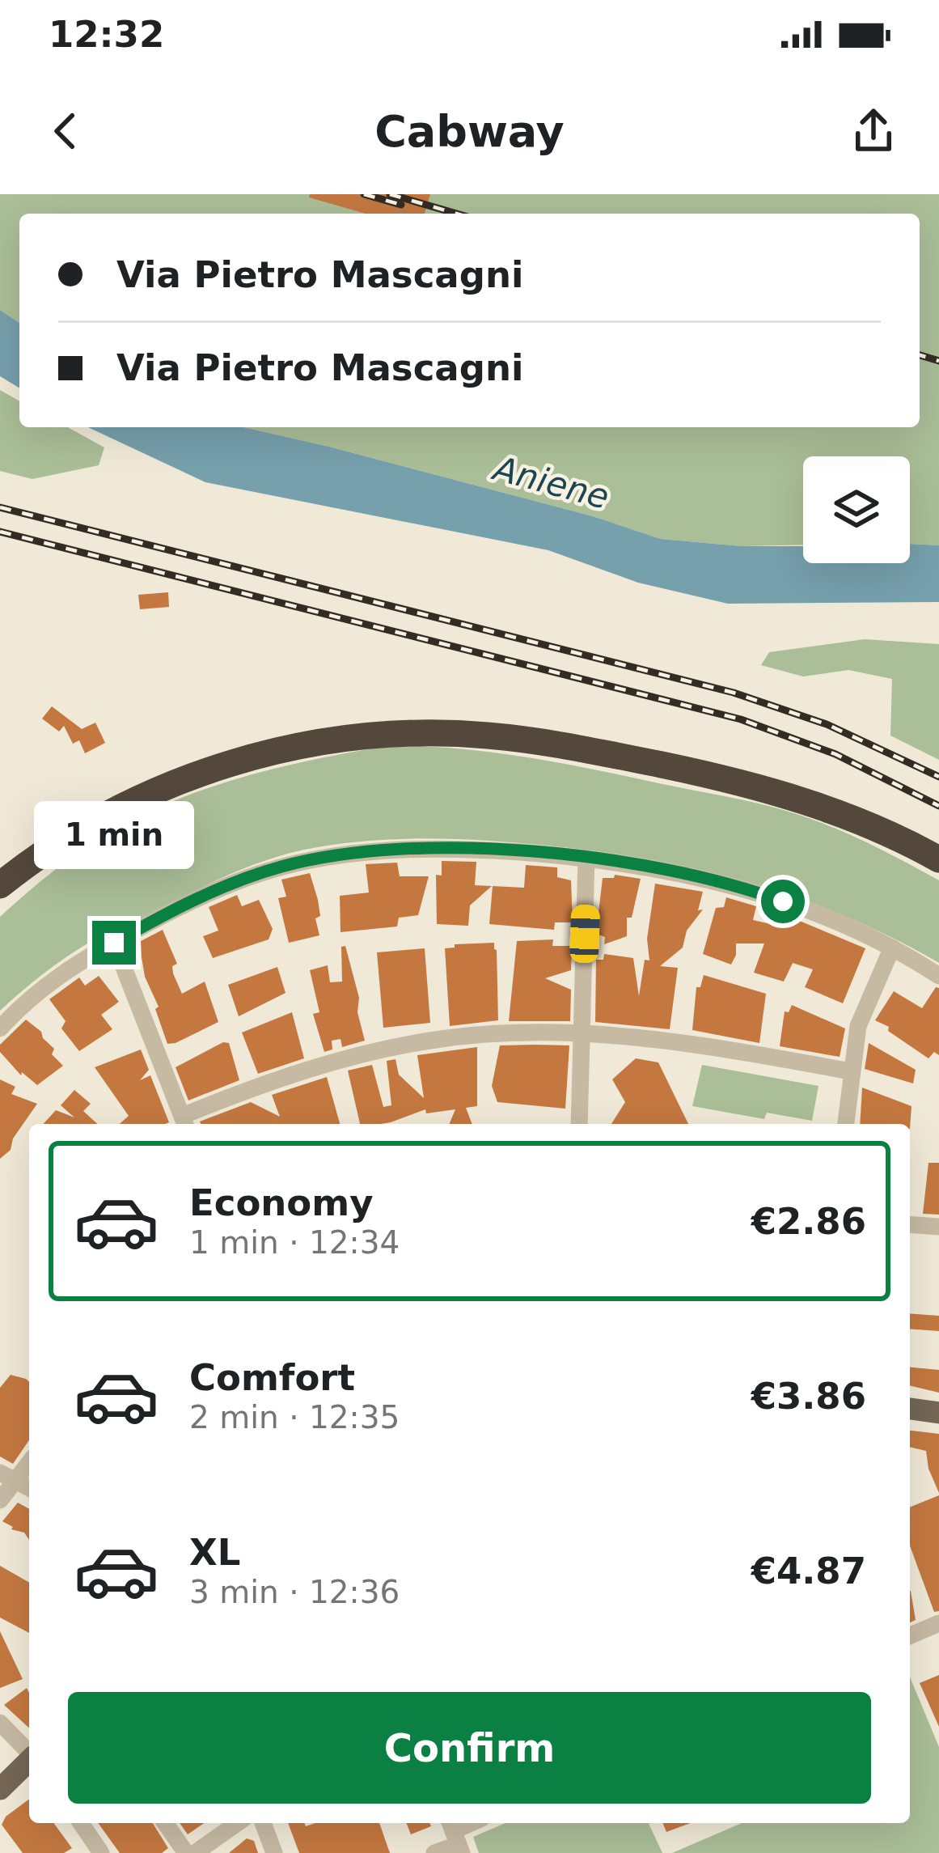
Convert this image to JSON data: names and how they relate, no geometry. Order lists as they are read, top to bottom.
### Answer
{
  "water": ["Aniene"],
  "page": {
    "status": "12:32",
    "header": "Cabway",
    "banner": ["Via Pietro Mascagni", "Via Pietro Mascagni"],
    "bubble": "1 min",
    "list": [
      {
        "name": "Economy",
        "note": "1 min · 12:34",
        "value": "€2.86"
      },
      {
        "name": "Comfort",
        "note": "2 min · 12:35",
        "value": "€3.86"
      },
      {
        "name": "XL",
        "note": "3 min · 12:36",
        "value": "€4.87"
      }
    ],
    "buttons": "Confirm"
  }
}
